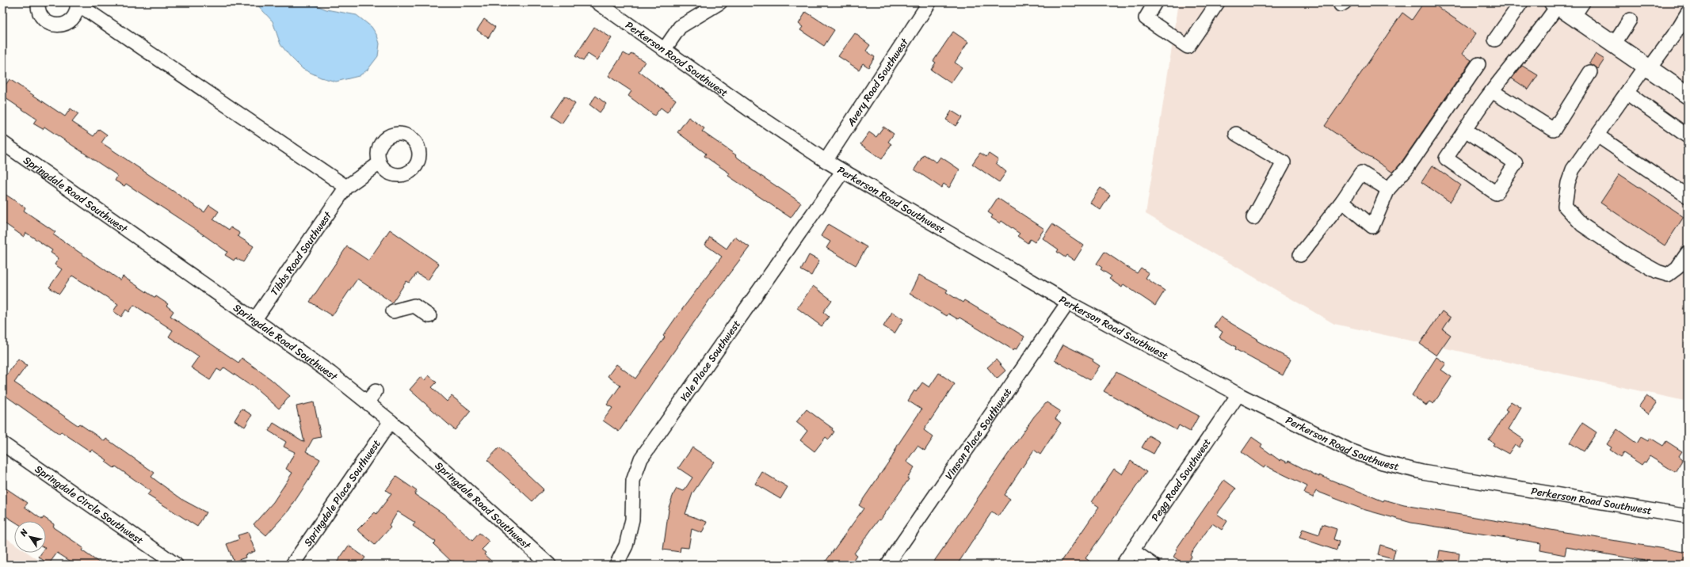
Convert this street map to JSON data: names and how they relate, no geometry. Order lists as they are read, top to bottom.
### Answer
{
  "streets": {
    "street": [
      "Perkerson Road Southwest",
      "Avery Road Southwest",
      "Springdale Road Southwest",
      "Tibbs Road Southwest",
      "Yale Place Southwest",
      "Vinson Place Southwest",
      "Pegg Road Southwest",
      "Springdale Place Southwest",
      "Springdale Circle Southwest"
    ]
  },
  "crossings": [
    ["Perkerson Road Southwest", "Avery Road Southwest"],
    ["Perkerson Road Southwest", "Yale Place Southwest"],
    ["Perkerson Road Southwest", "Vinson Place Southwest"],
    ["Perkerson Road Southwest", "Pegg Road Southwest"],
    ["Springdale Road Southwest", "Tibbs Road Southwest"],
    ["Springdale Road Southwest", "Springdale Place Southwest"]
  ],
  "north": "top left"
}
